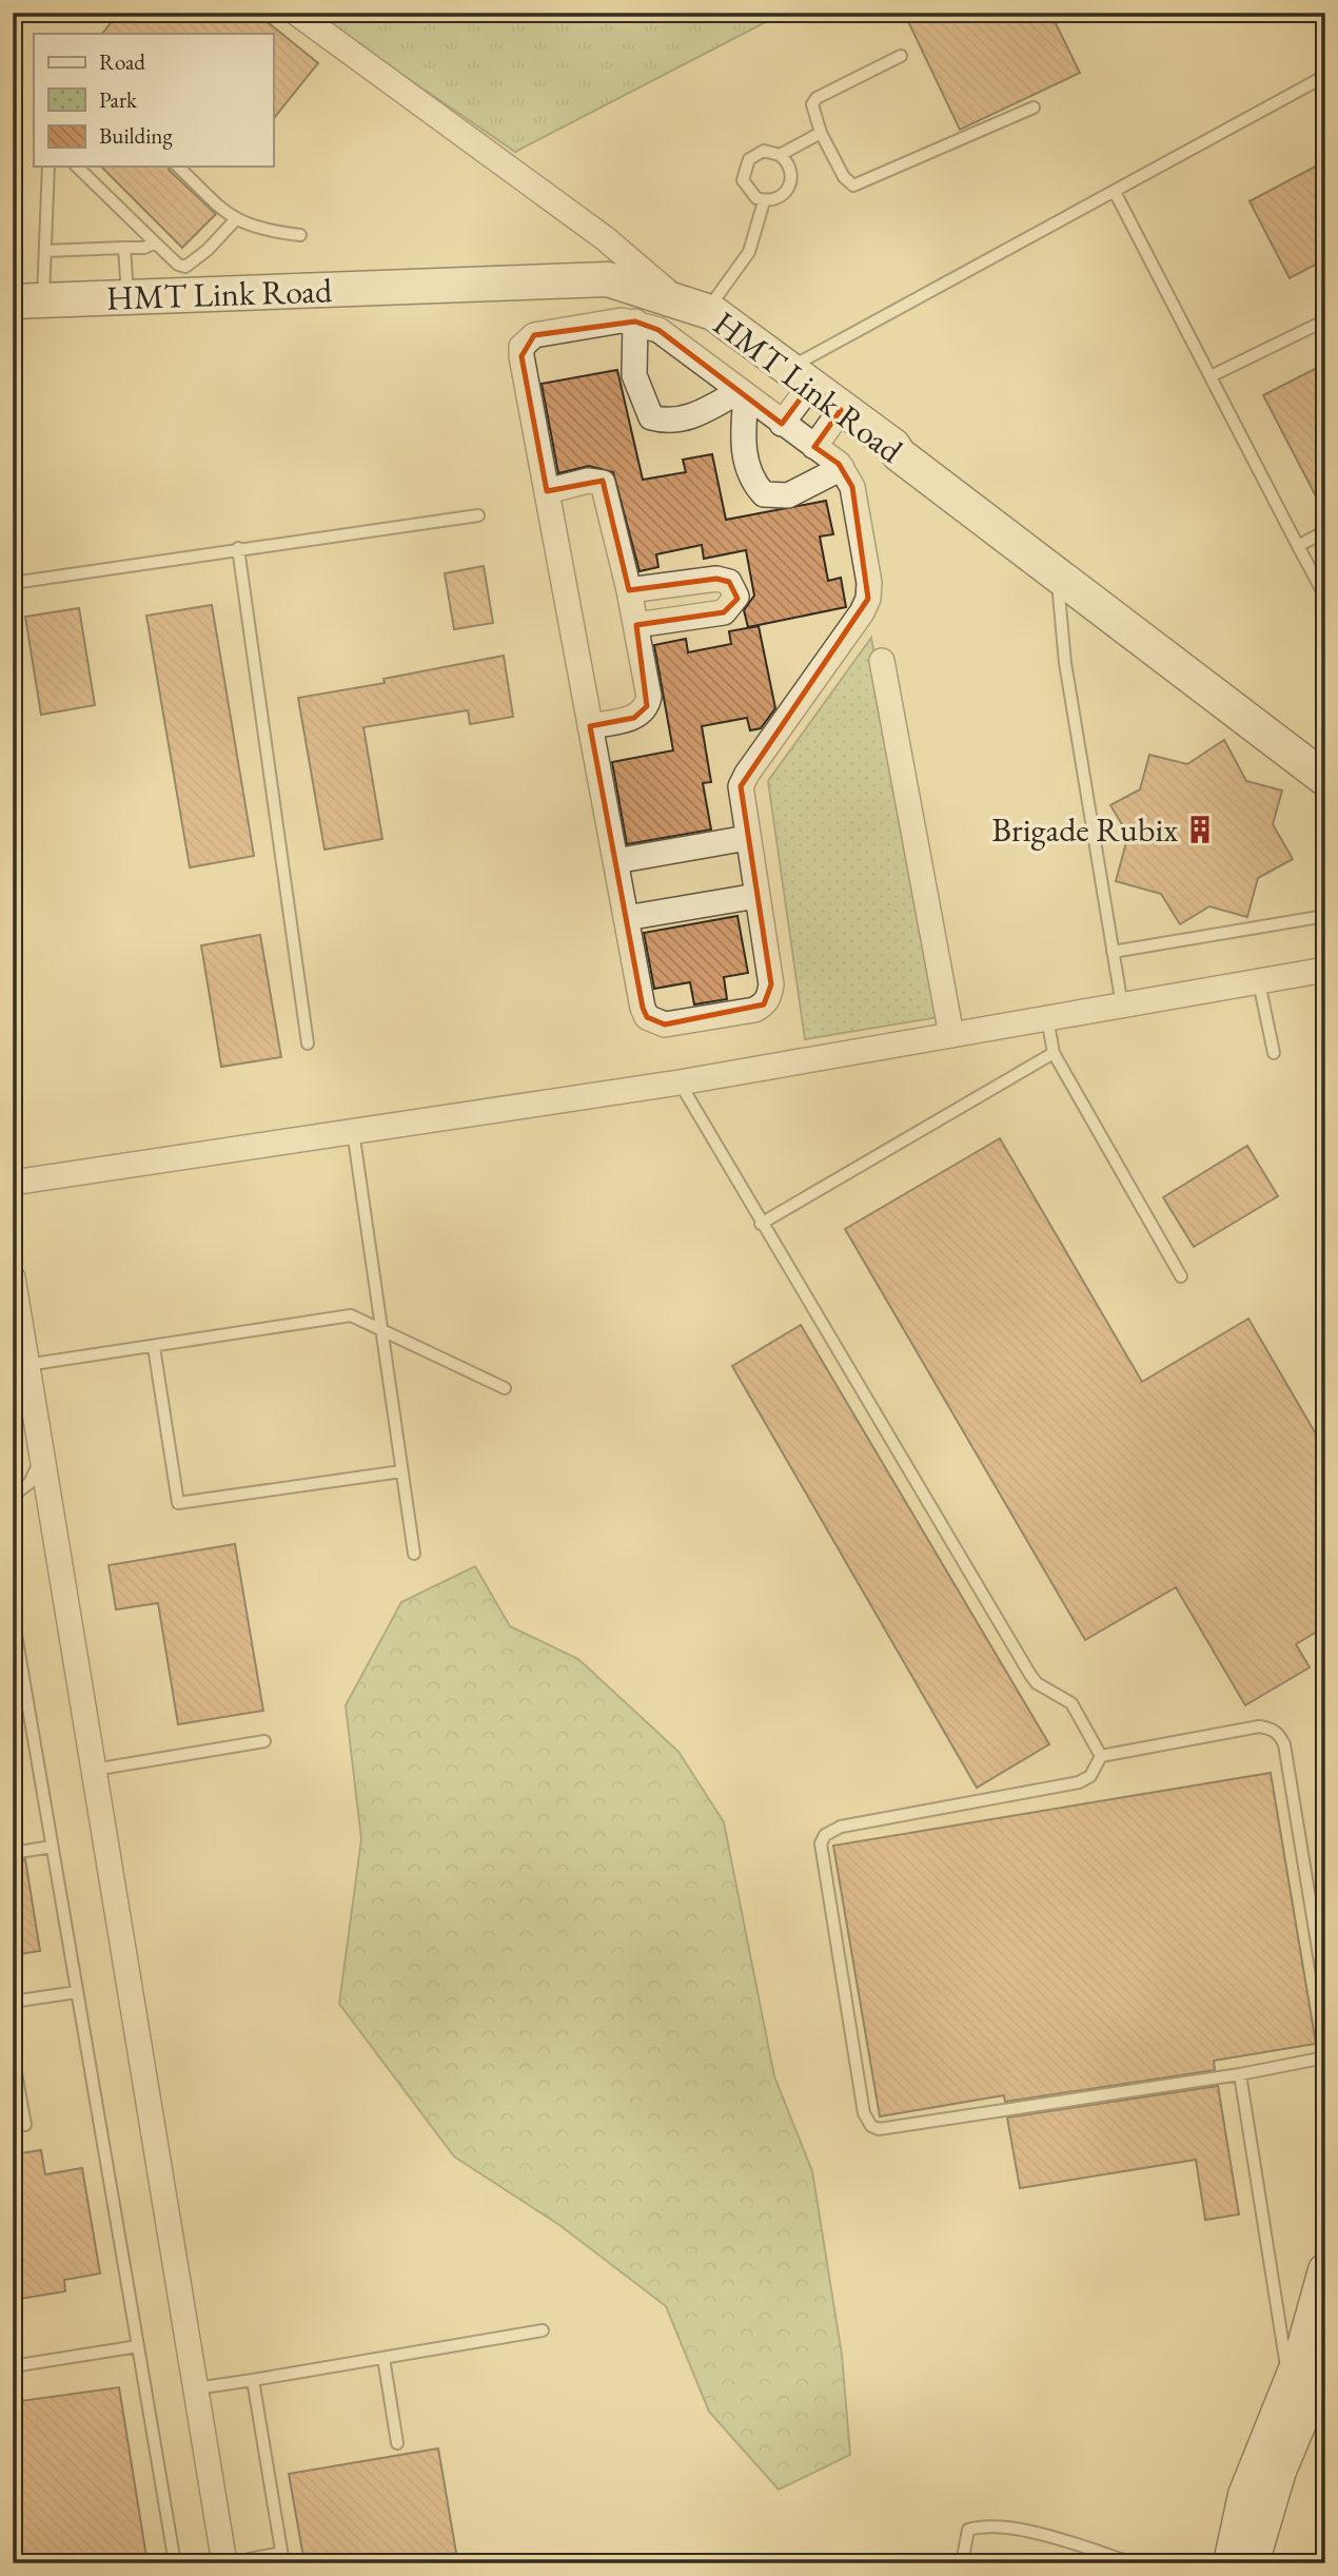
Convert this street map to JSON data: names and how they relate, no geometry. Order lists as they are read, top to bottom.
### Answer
{
  "streets": {
    "street": ["HMT Link Road"]
  },
  "places": {
    "building": ["Brigade Rubix"]
  },
  "legend": ["Road", "Park", "Building"]
}
